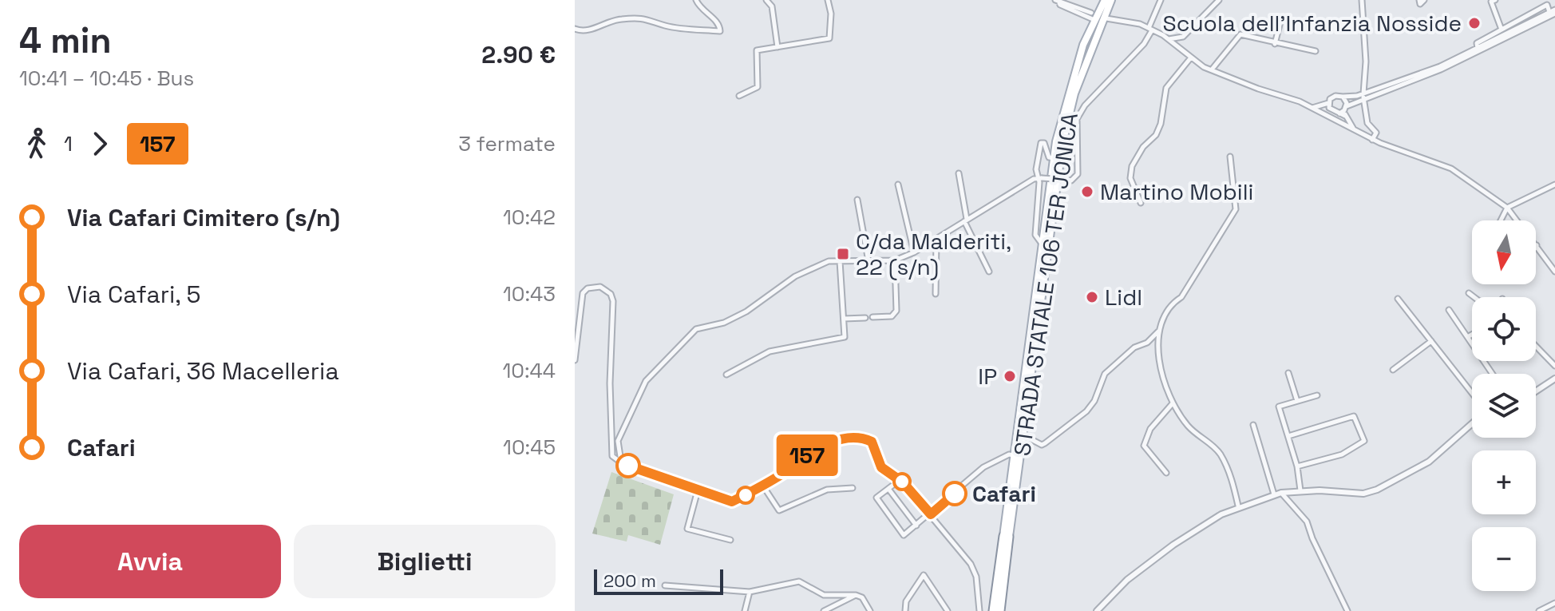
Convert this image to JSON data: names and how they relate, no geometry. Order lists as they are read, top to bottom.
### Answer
{
  "streets": {
    "main road": ["STRADA STATALE 106 TER JONICA"]
  },
  "places": {
    "other": [
      "Scuola dell'Infanzia Nosside",
      "Martino Mobili",
      "Lidl",
      "IP",
      "Cafari"
    ],
    "transit": ["C/da Malderiti, 22 (s/n)"]
  },
  "lines": ["bus line 157"],
  "scale_bar": "200 m",
  "north": "bottom",
  "page": {
    "heading": ["4 min", "10:41 – 10:45 · Bus", "2.90 €"],
    "on_map": "157",
    "legs": ["1", "157", "3 fermate"],
    "list": [
      {
        "name": "Via Cafari Cimitero (s/n)",
        "value": "10:42"
      },
      {
        "name": "Via Cafari, 5",
        "value": "10:43"
      },
      {
        "name": "Via Cafari, 36 Macelleria",
        "value": "10:44"
      },
      {
        "name": "Cafari",
        "value": "10:45"
      }
    ],
    "map_buttons": ["+", "−"],
    "buttons": ["Avvia", "Biglietti"],
    "scale": "200 m"
  }
}
